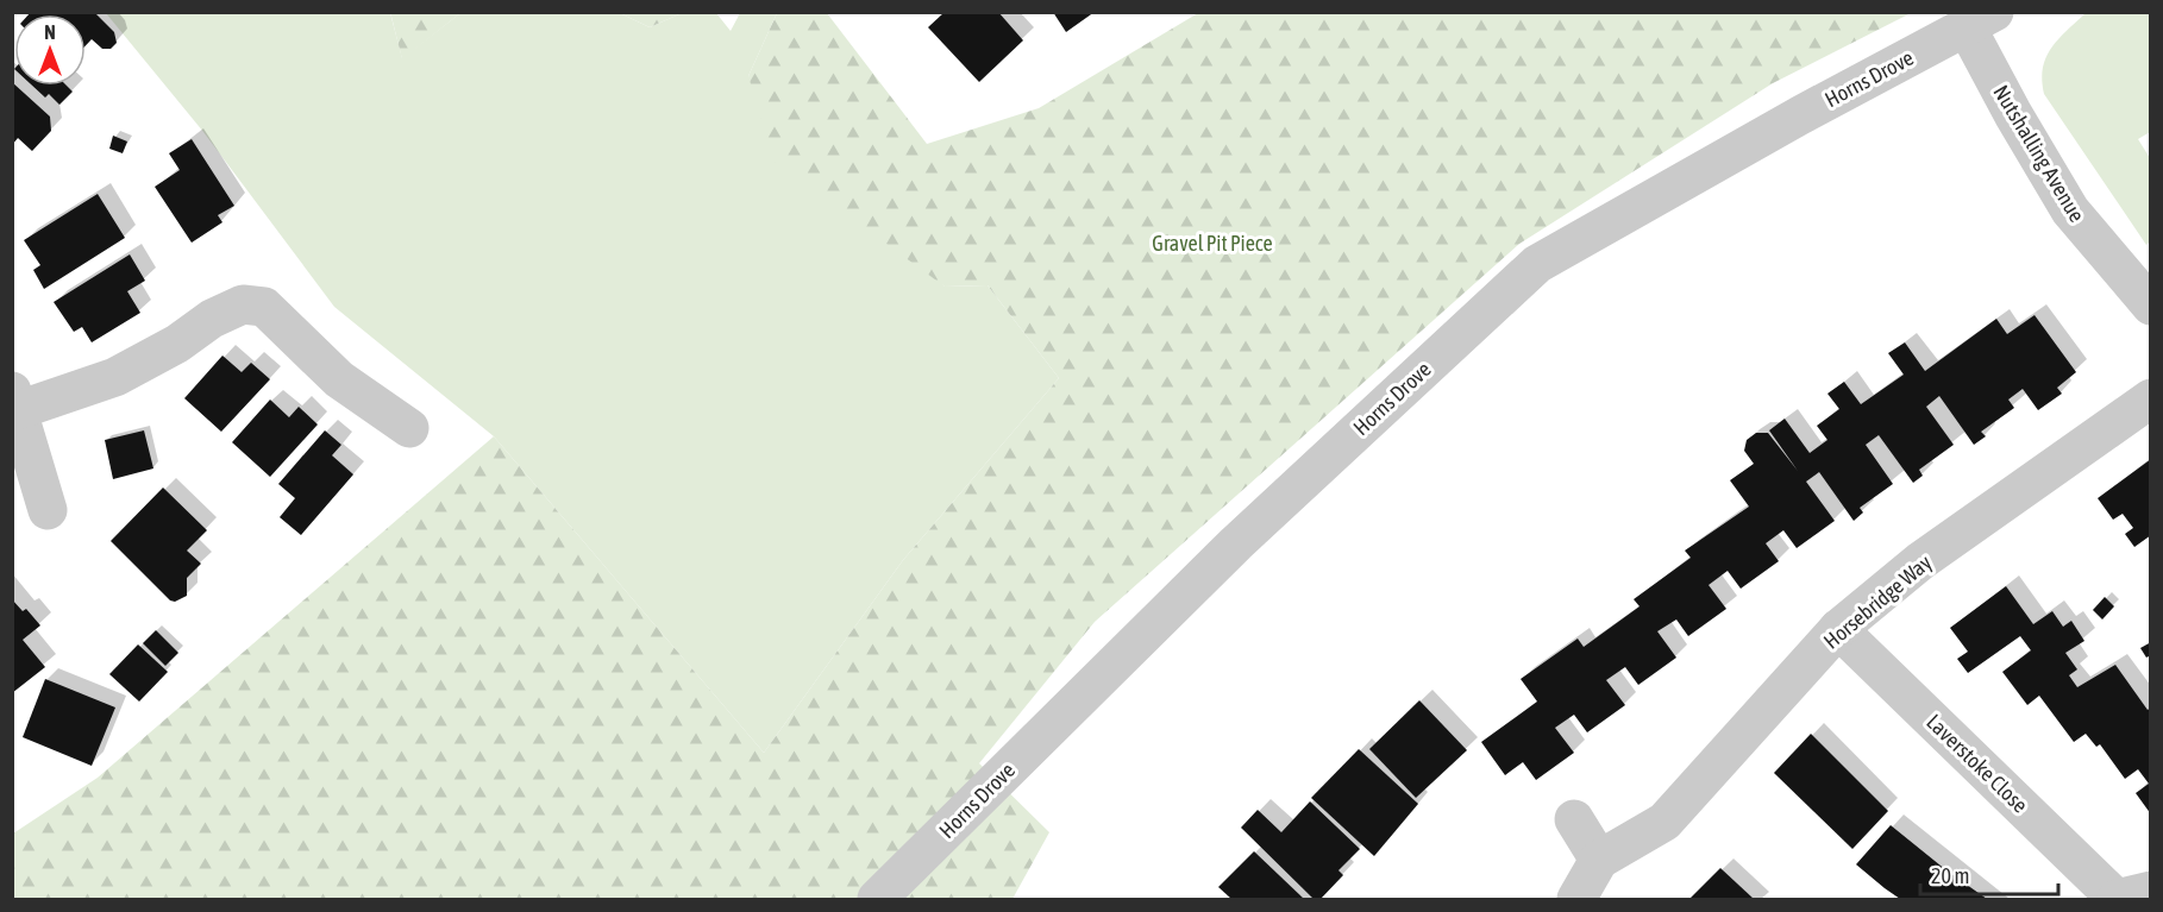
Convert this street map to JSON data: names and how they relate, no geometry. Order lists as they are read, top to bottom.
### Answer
{
  "streets": {
    "street": [
      "Horns Drove",
      "Nutshalling Avenue",
      "Horsebridge Way",
      "Laverstoke Close"
    ]
  },
  "crossings": [
    ["Horns Drove", "Nutshalling Avenue"],
    ["Horsebridge Way", "Laverstoke Close"]
  ],
  "parks": ["Gravel Pit Piece"],
  "scale_bar": "20 m",
  "north": "top"
}
